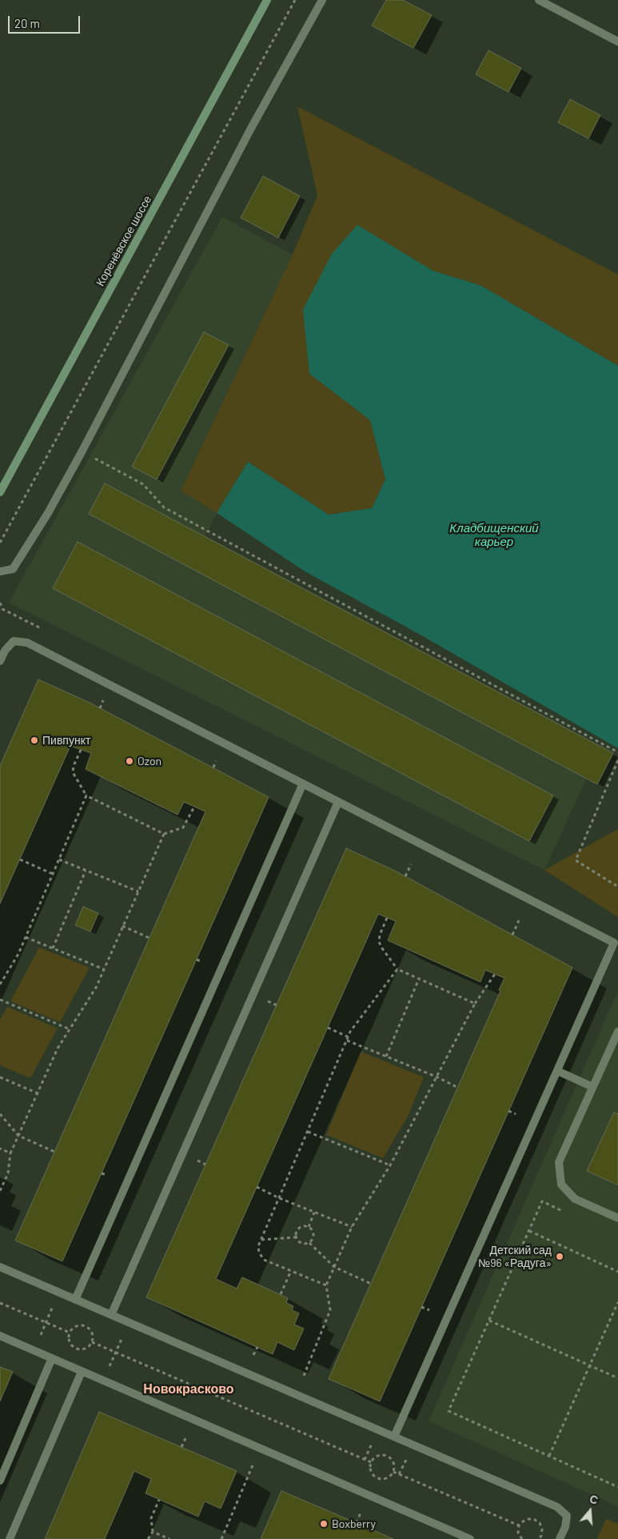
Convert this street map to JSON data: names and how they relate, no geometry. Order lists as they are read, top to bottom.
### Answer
{
  "streets": {
    "main road": ["Коренёвское шоссе"]
  },
  "districts": ["Новокрасково"],
  "water": ["Кладбищенский карьер"],
  "places": [
    "Пивпункт",
    "Ozon",
    "Детский сад №96 «Радуга»",
    "Boxberry"
  ],
  "scale_bar": "20 m",
  "north": "top"
}
